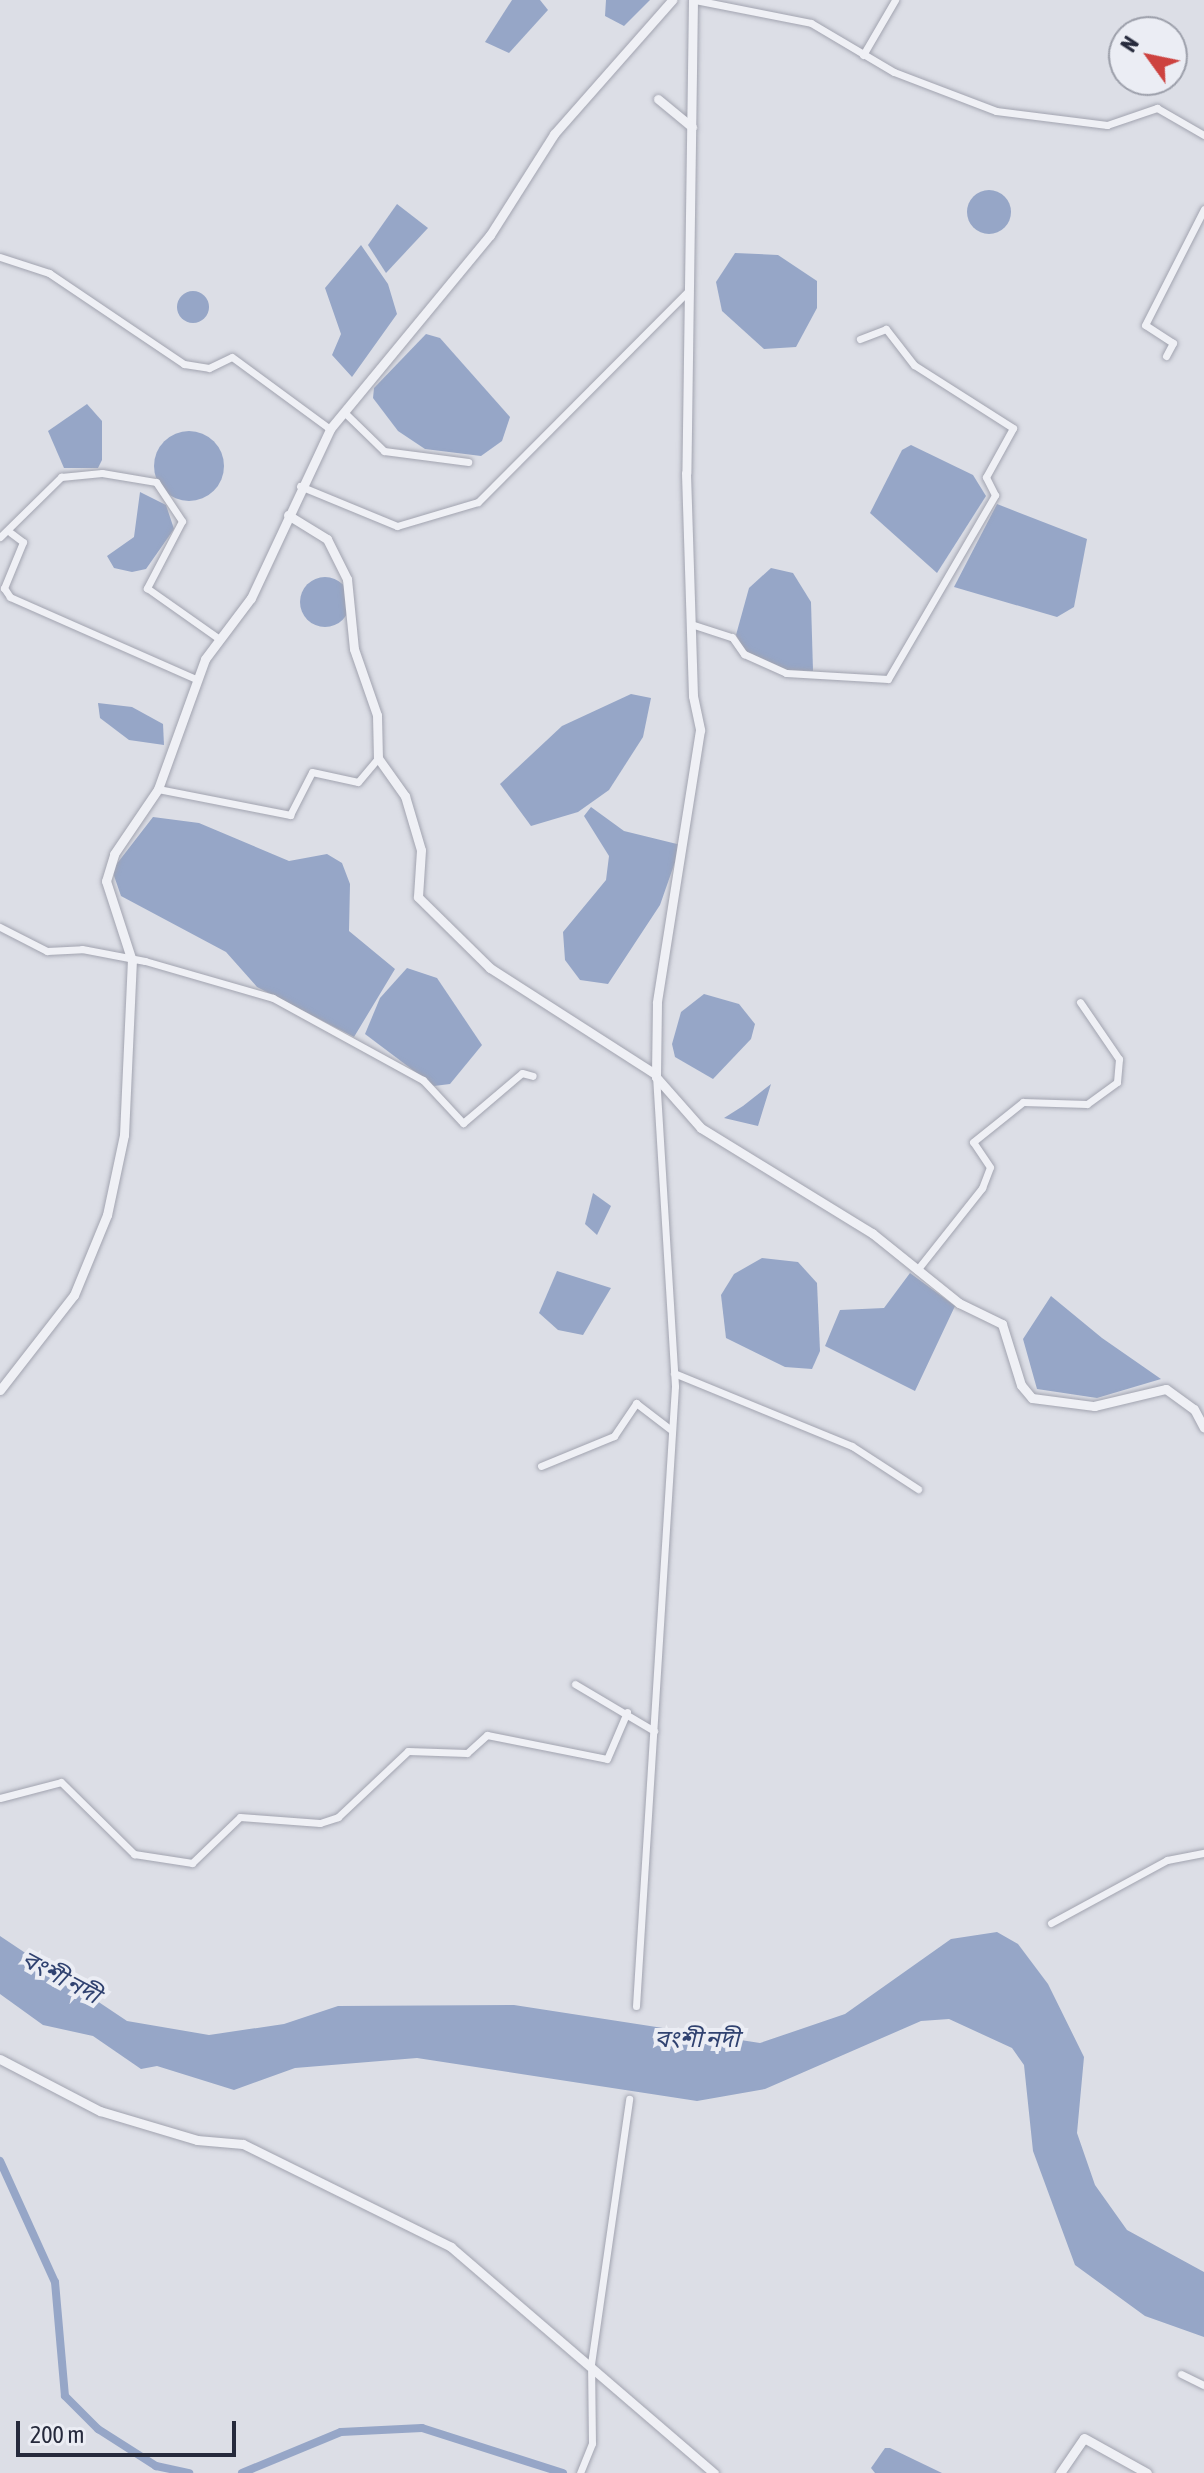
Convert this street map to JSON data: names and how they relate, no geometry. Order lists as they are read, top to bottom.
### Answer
{
  "water": ["বংশী নদী"],
  "scale_bar": "200 m",
  "north": "top left"
}
